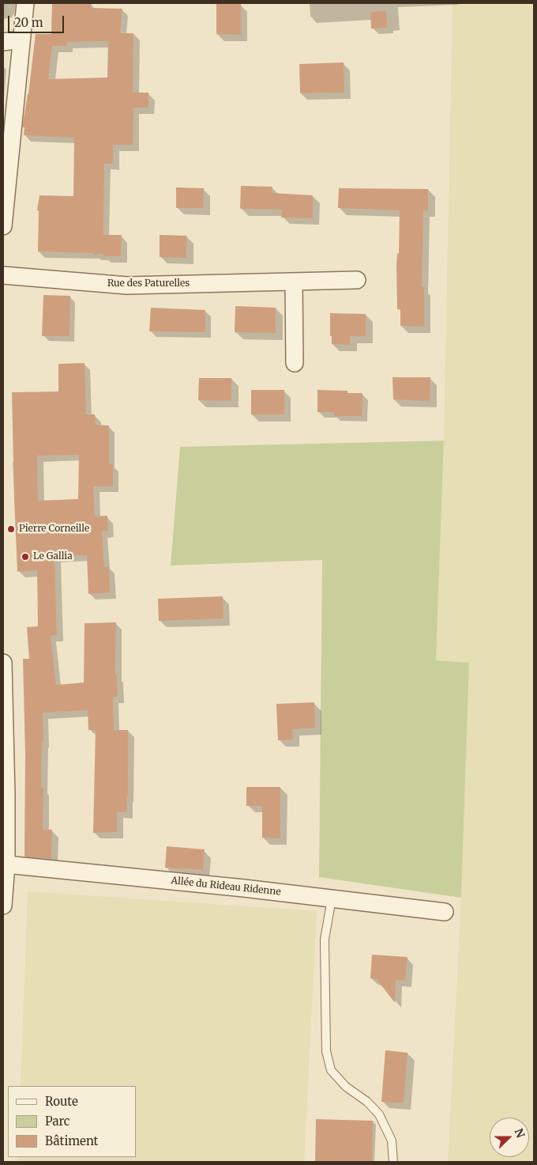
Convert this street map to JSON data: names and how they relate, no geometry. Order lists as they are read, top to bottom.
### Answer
{
  "streets": {
    "street": ["Rue des Paturelles", "Allée du Rideau Ridenne"]
  },
  "places": ["Pierre Corneille", "Le Gallia"],
  "legend": ["Route", "Parc", "Bâtiment"],
  "scale_bar": "20 m",
  "north": "right"
}
